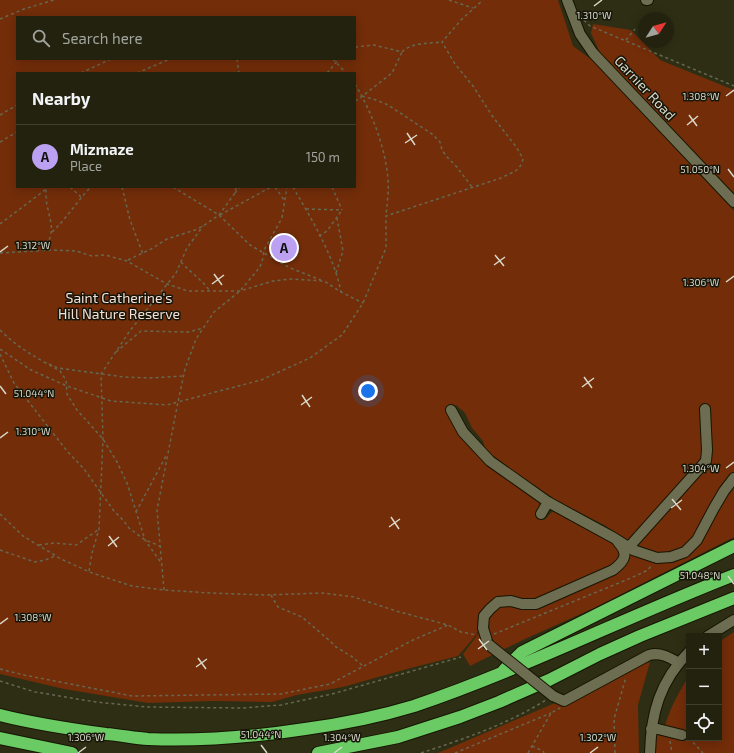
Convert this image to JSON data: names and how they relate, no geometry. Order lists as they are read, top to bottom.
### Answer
{
  "streets": {
    "street": ["Garnier Road"]
  },
  "parks": ["Saint Catherine's Hill Nature Reserve"],
  "north": "top right",
  "page": {
    "search": "Search here",
    "heading": "Nearby",
    "list": [
      {
        "mark": "A",
        "name": "Mizmaze",
        "note": "Place",
        "value": "150 m"
      }
    ],
    "pins": "A",
    "map_buttons": ["+", "−"]
  },
  "coordinates": [
    "1.310°W",
    "1.308°W",
    "51.050°N",
    "1.312°W",
    "1.306°W",
    "51.044°N",
    "1.304°W",
    "51.048°N",
    "1.302°W"
  ]
}
